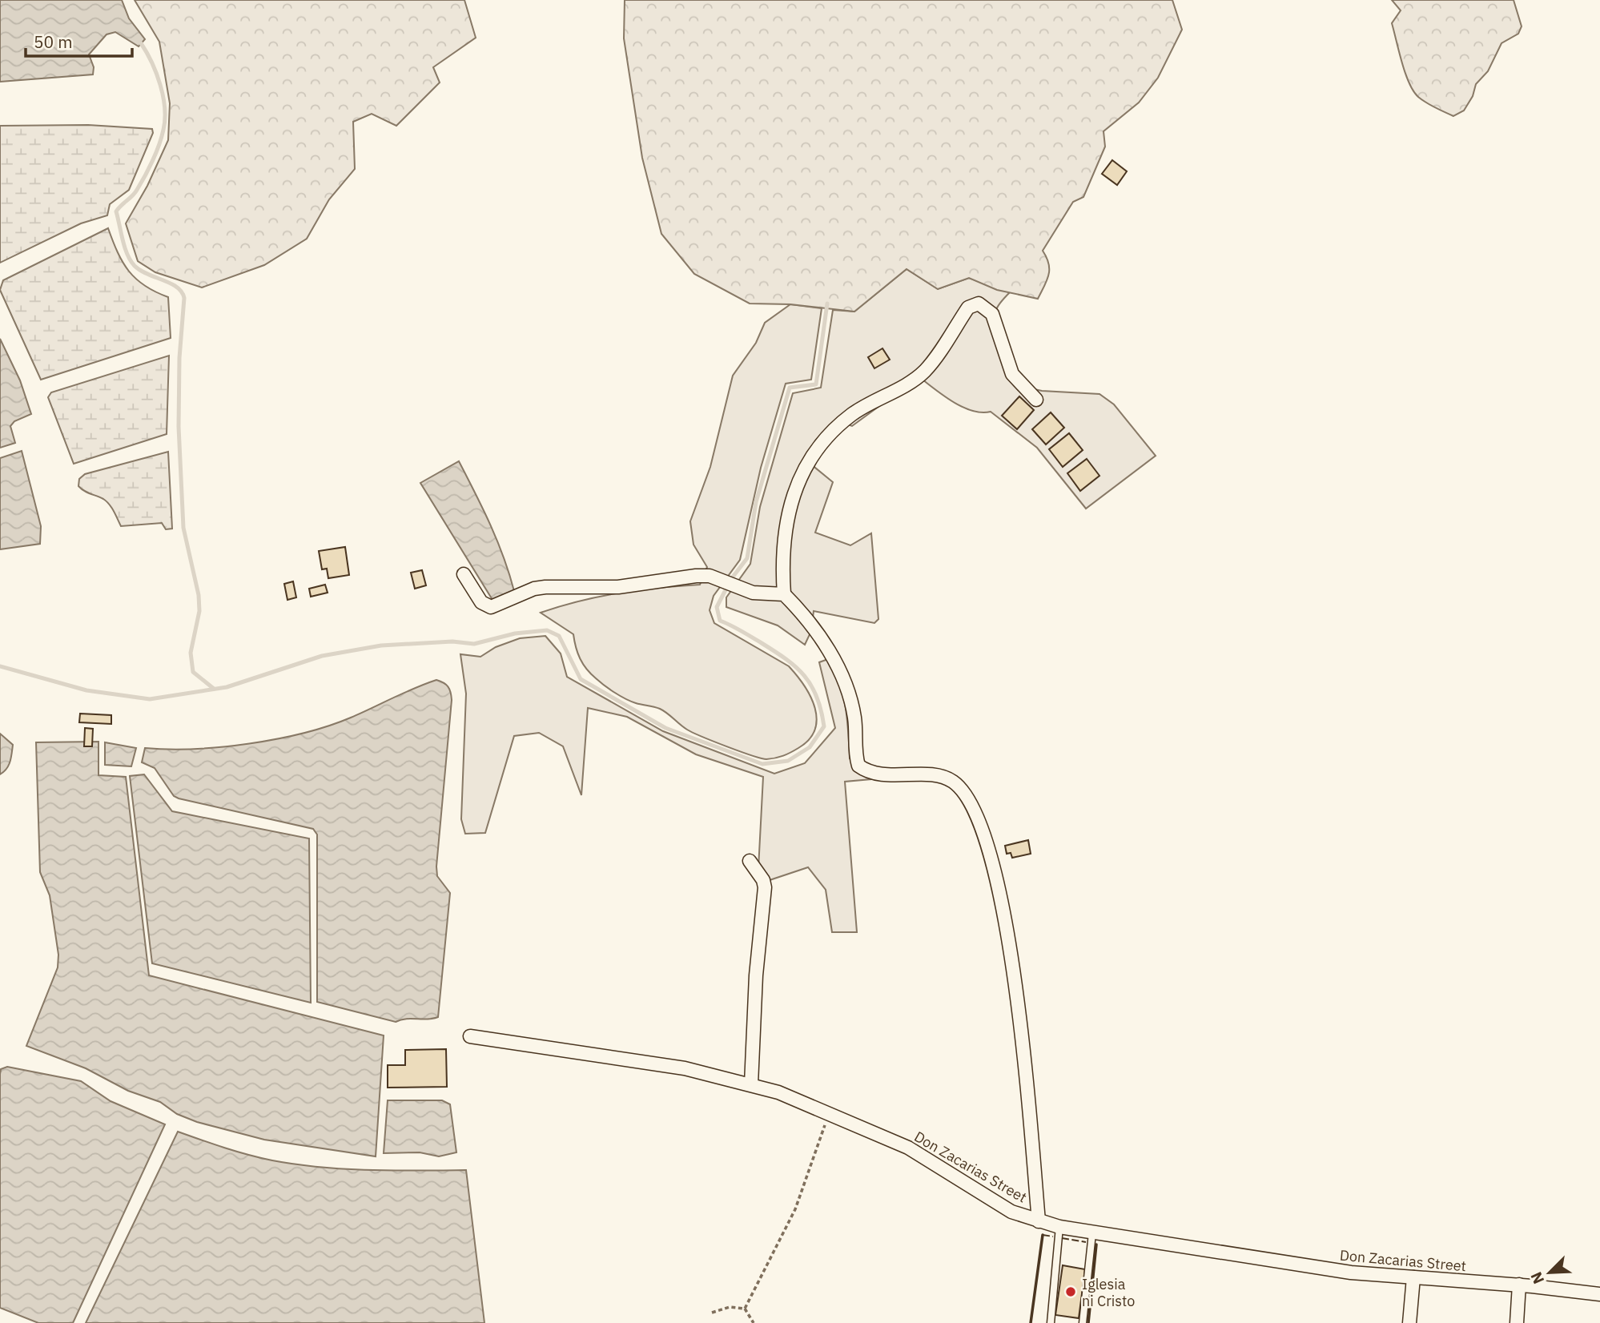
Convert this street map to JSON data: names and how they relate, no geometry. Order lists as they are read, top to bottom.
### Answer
{
  "streets": {
    "street": ["Don Zacarias Street"]
  },
  "places": ["Iglesia ni Cristo"],
  "scale_bar": "50 m",
  "north": "bottom left"
}
